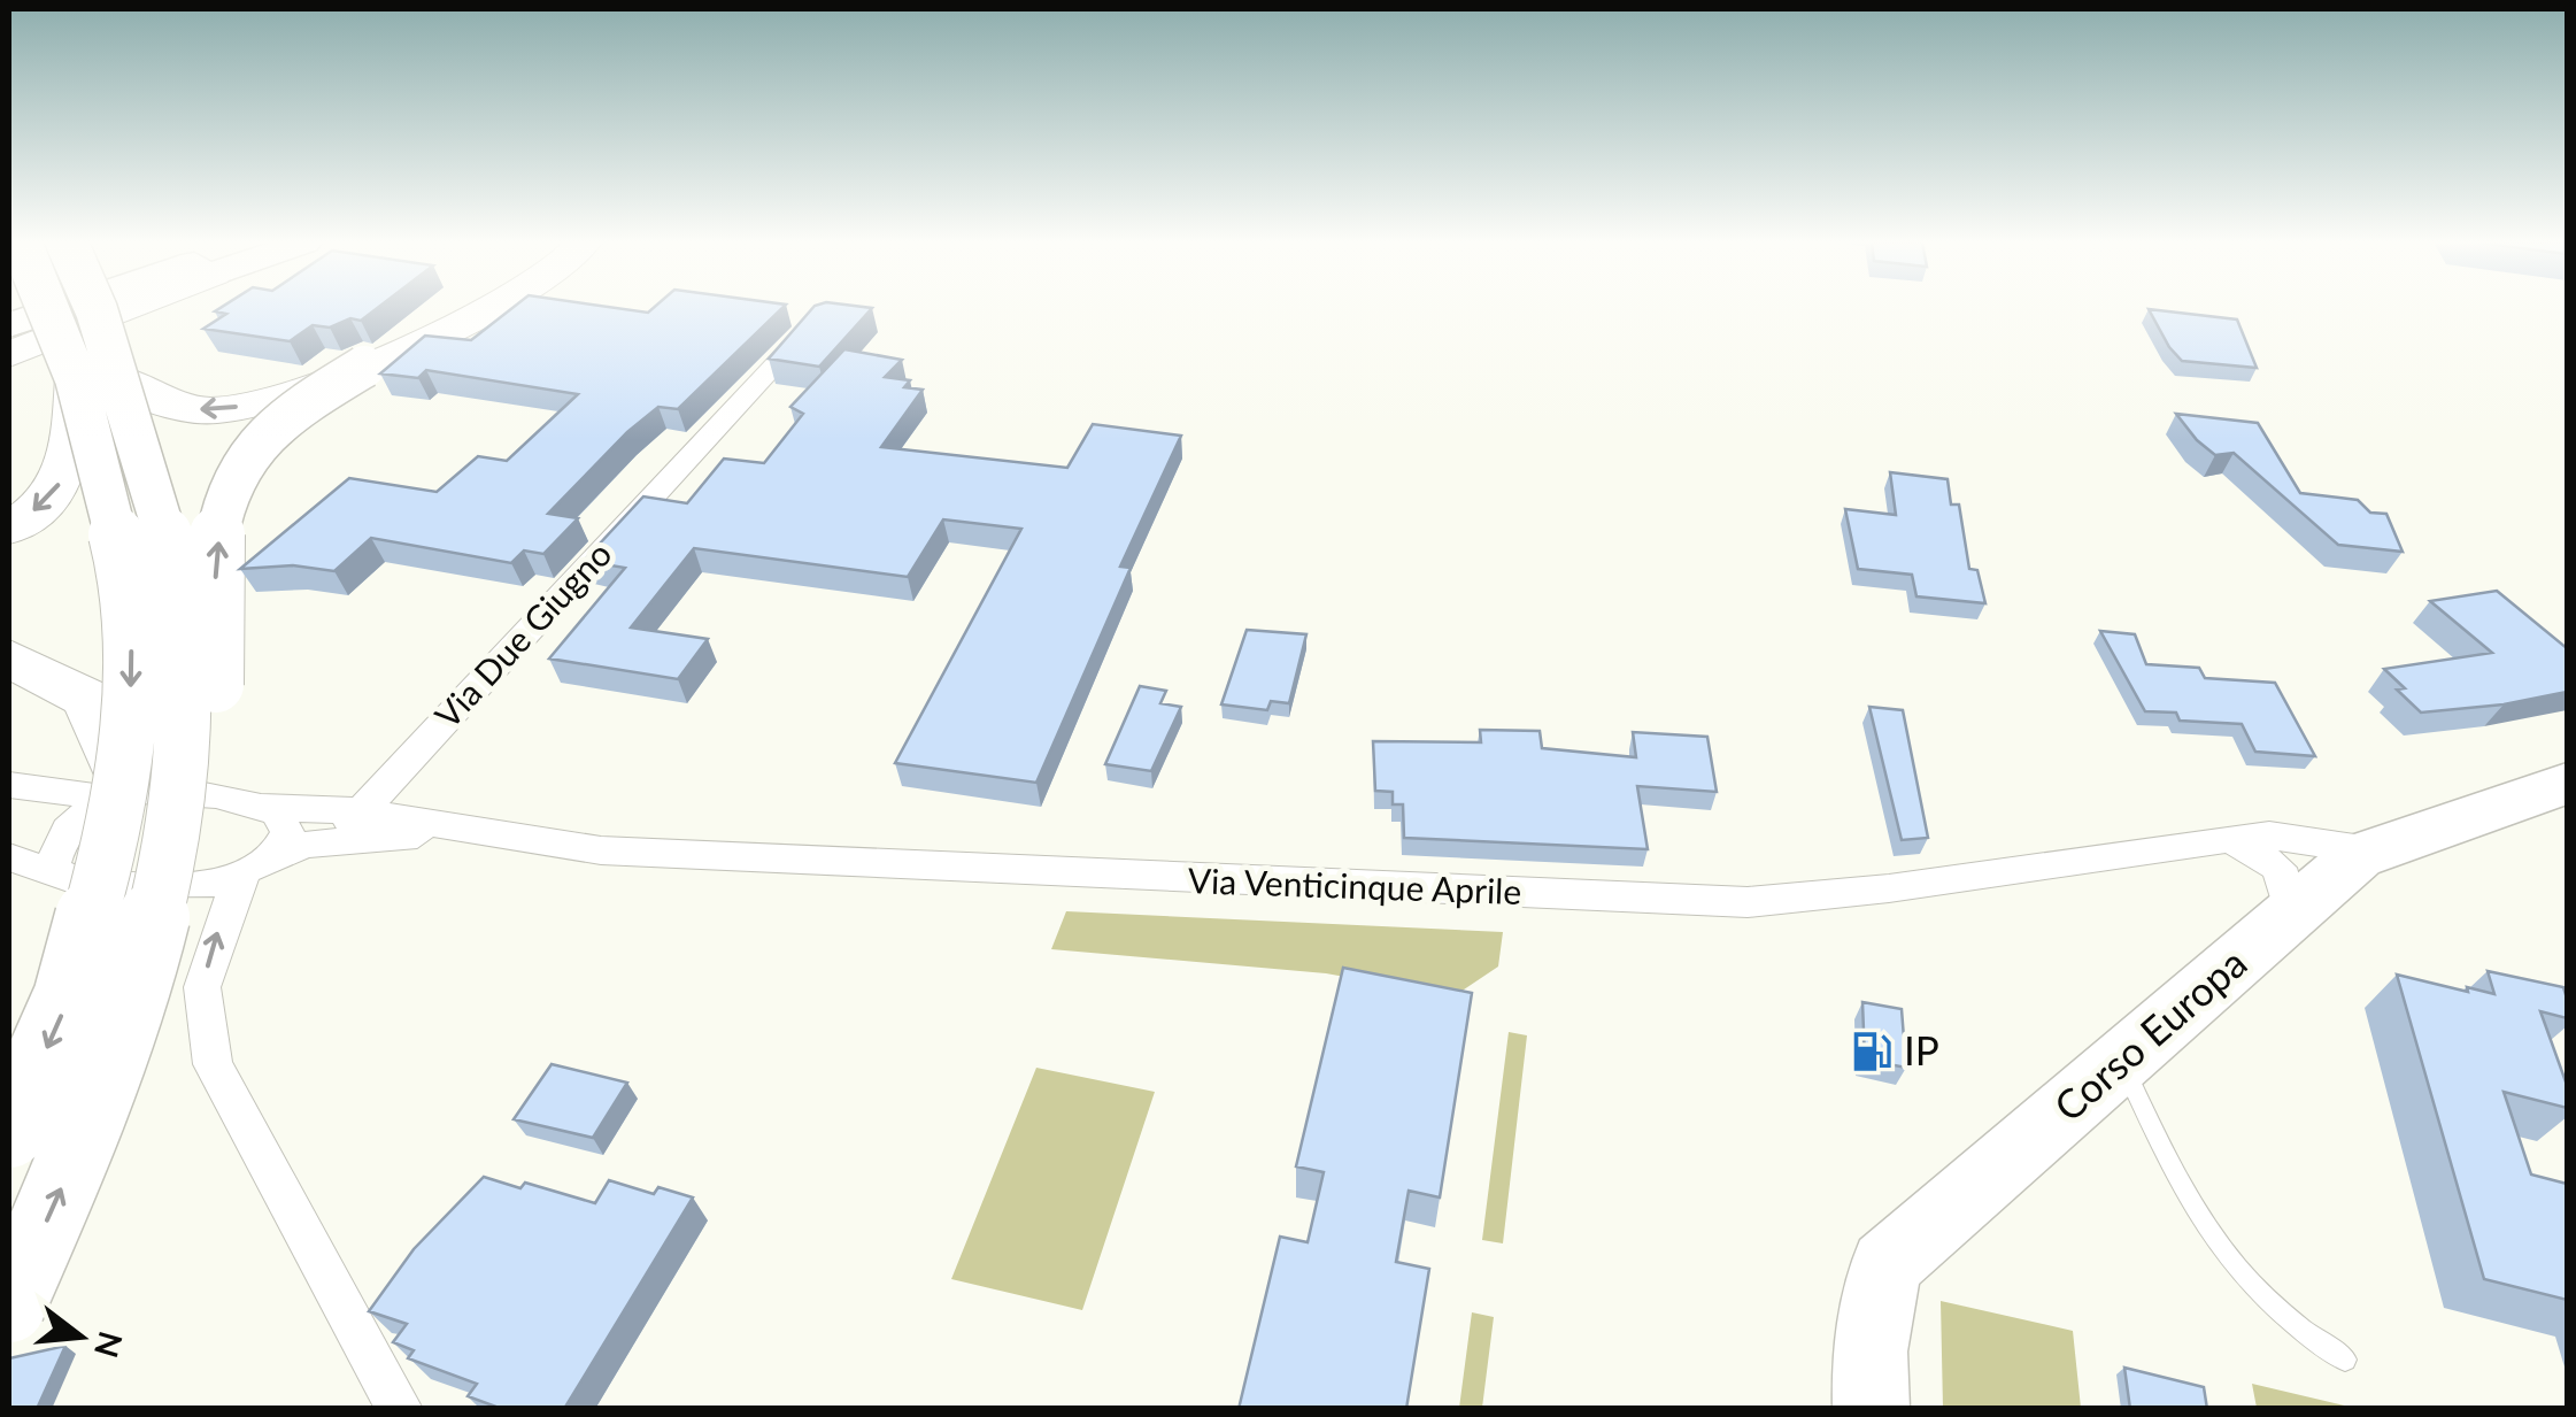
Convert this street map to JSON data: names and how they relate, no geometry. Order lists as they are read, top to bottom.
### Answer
{
  "streets": {
    "main road": ["Corso Europa"],
    "street": ["Via Due Giugno", "Via Venticinque Aprile"]
  },
  "crossings": [
    ["Via Due Giugno", "Via Venticinque Aprile"],
    ["Via Venticinque Aprile", "Corso Europa"]
  ],
  "places": {
    "fuel station": ["IP"]
  },
  "north": "right"
}
